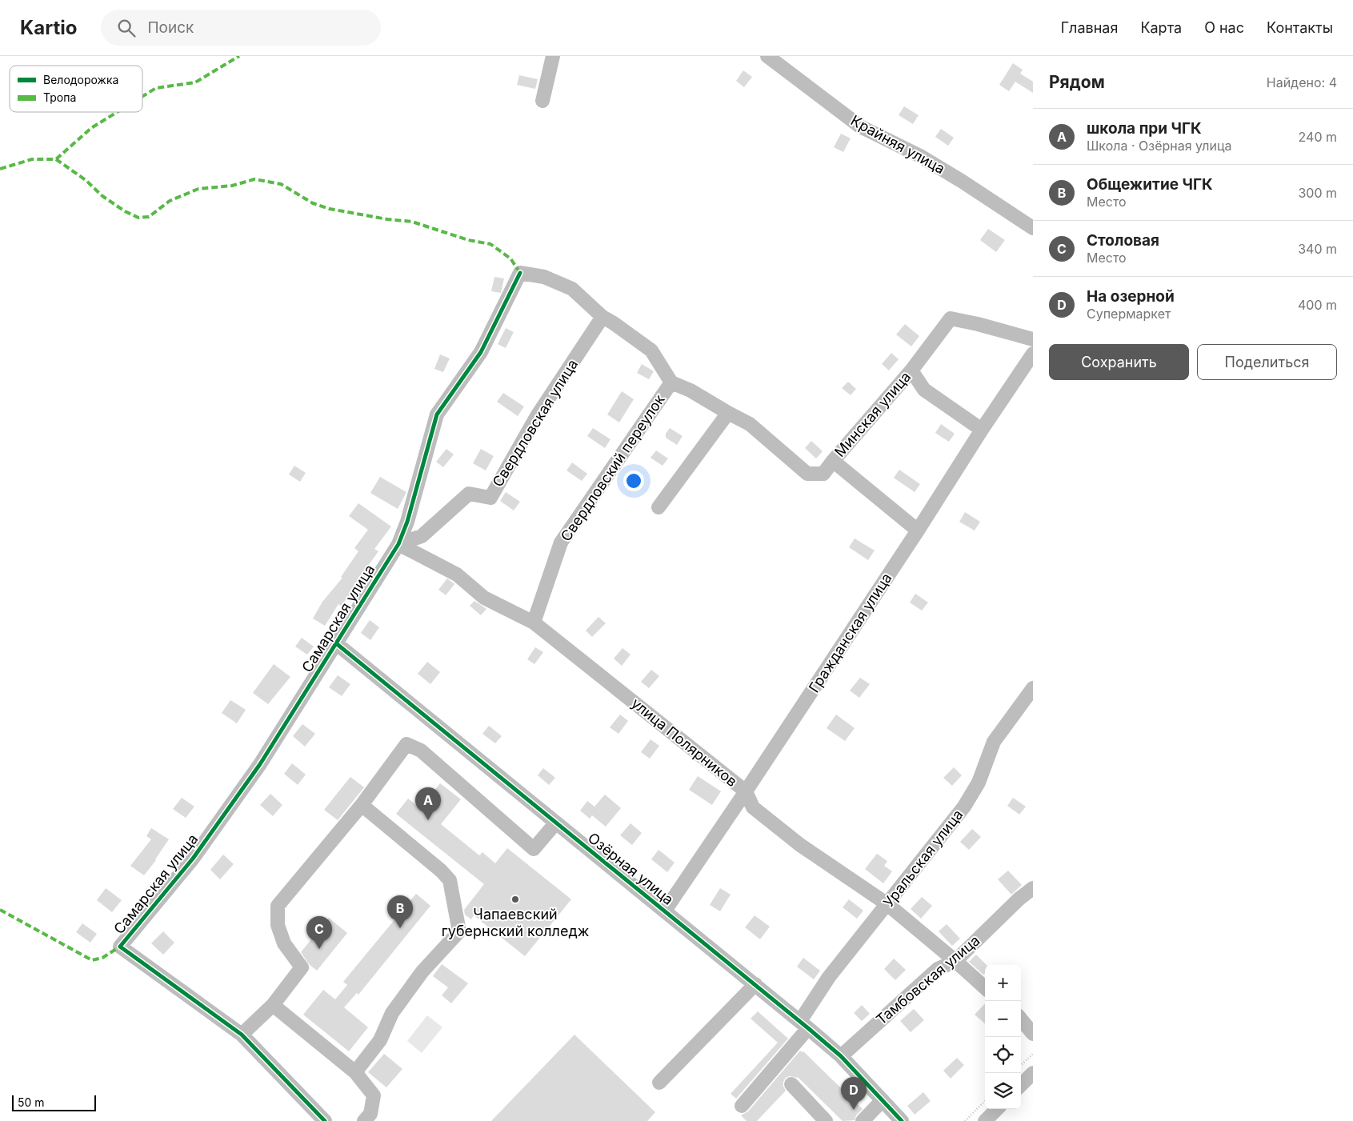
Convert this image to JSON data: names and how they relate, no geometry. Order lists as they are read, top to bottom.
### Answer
{
  "streets": {
    "street": [
      "Крайняя улица",
      "Минская улица",
      "Свердловская улица",
      "Свердловский переулок",
      "Самарская улица",
      "Гражданская улица",
      "улица Полярников",
      "Уральская улица",
      "Озёрная улица",
      "Тамбовская улица"
    ]
  },
  "crossings": [
    ["Минская улица", "Гражданская улица"],
    ["Свердловская улица", "Самарская улица"],
    ["Свердловская улица", "улица Полярников"],
    ["Свердловский переулок", "улица Полярников"],
    ["Самарская улица", "улица Полярников"],
    ["Самарская улица", "Озёрная улица"],
    ["Гражданская улица", "улица Полярников"],
    ["Гражданская улица", "Озёрная улица"],
    ["улица Полярников", "Уральская улица"],
    ["улица Полярников", "Тамбовская улица"],
    ["Уральская улица", "Озёрная улица"],
    ["Озёрная улица", "Тамбовская улица"]
  ],
  "places": ["Чапаевский губернский колледж"],
  "legend": ["Велодорожка", "Тропа"],
  "scale_bar": "50 m",
  "page": {
    "header": "Kartio",
    "search": "Поиск",
    "nav": [
      "Главная",
      "Карта",
      "О нас",
      "Контакты"
    ],
    "heading": ["Рядом", "Найдено: 4"],
    "list": [
      {
        "mark": "A",
        "name": "школа при ЧГК",
        "note": "Школа · Озёрная улица",
        "value": "240 m"
      },
      {
        "mark": "B",
        "name": "Общежитие ЧГК",
        "note": "Место",
        "value": "300 m"
      },
      {
        "mark": "C",
        "name": "Столовая",
        "note": "Место",
        "value": "340 m"
      },
      {
        "mark": "D",
        "name": "На озерной",
        "note": "Супермаркет",
        "value": "400 m"
      }
    ],
    "buttons": ["Сохранить", "Поделиться"],
    "pins": [
      "A",
      "B",
      "C",
      "D"
    ],
    "map_buttons": ["+", "−"],
    "scale": "50 m"
  }
}
